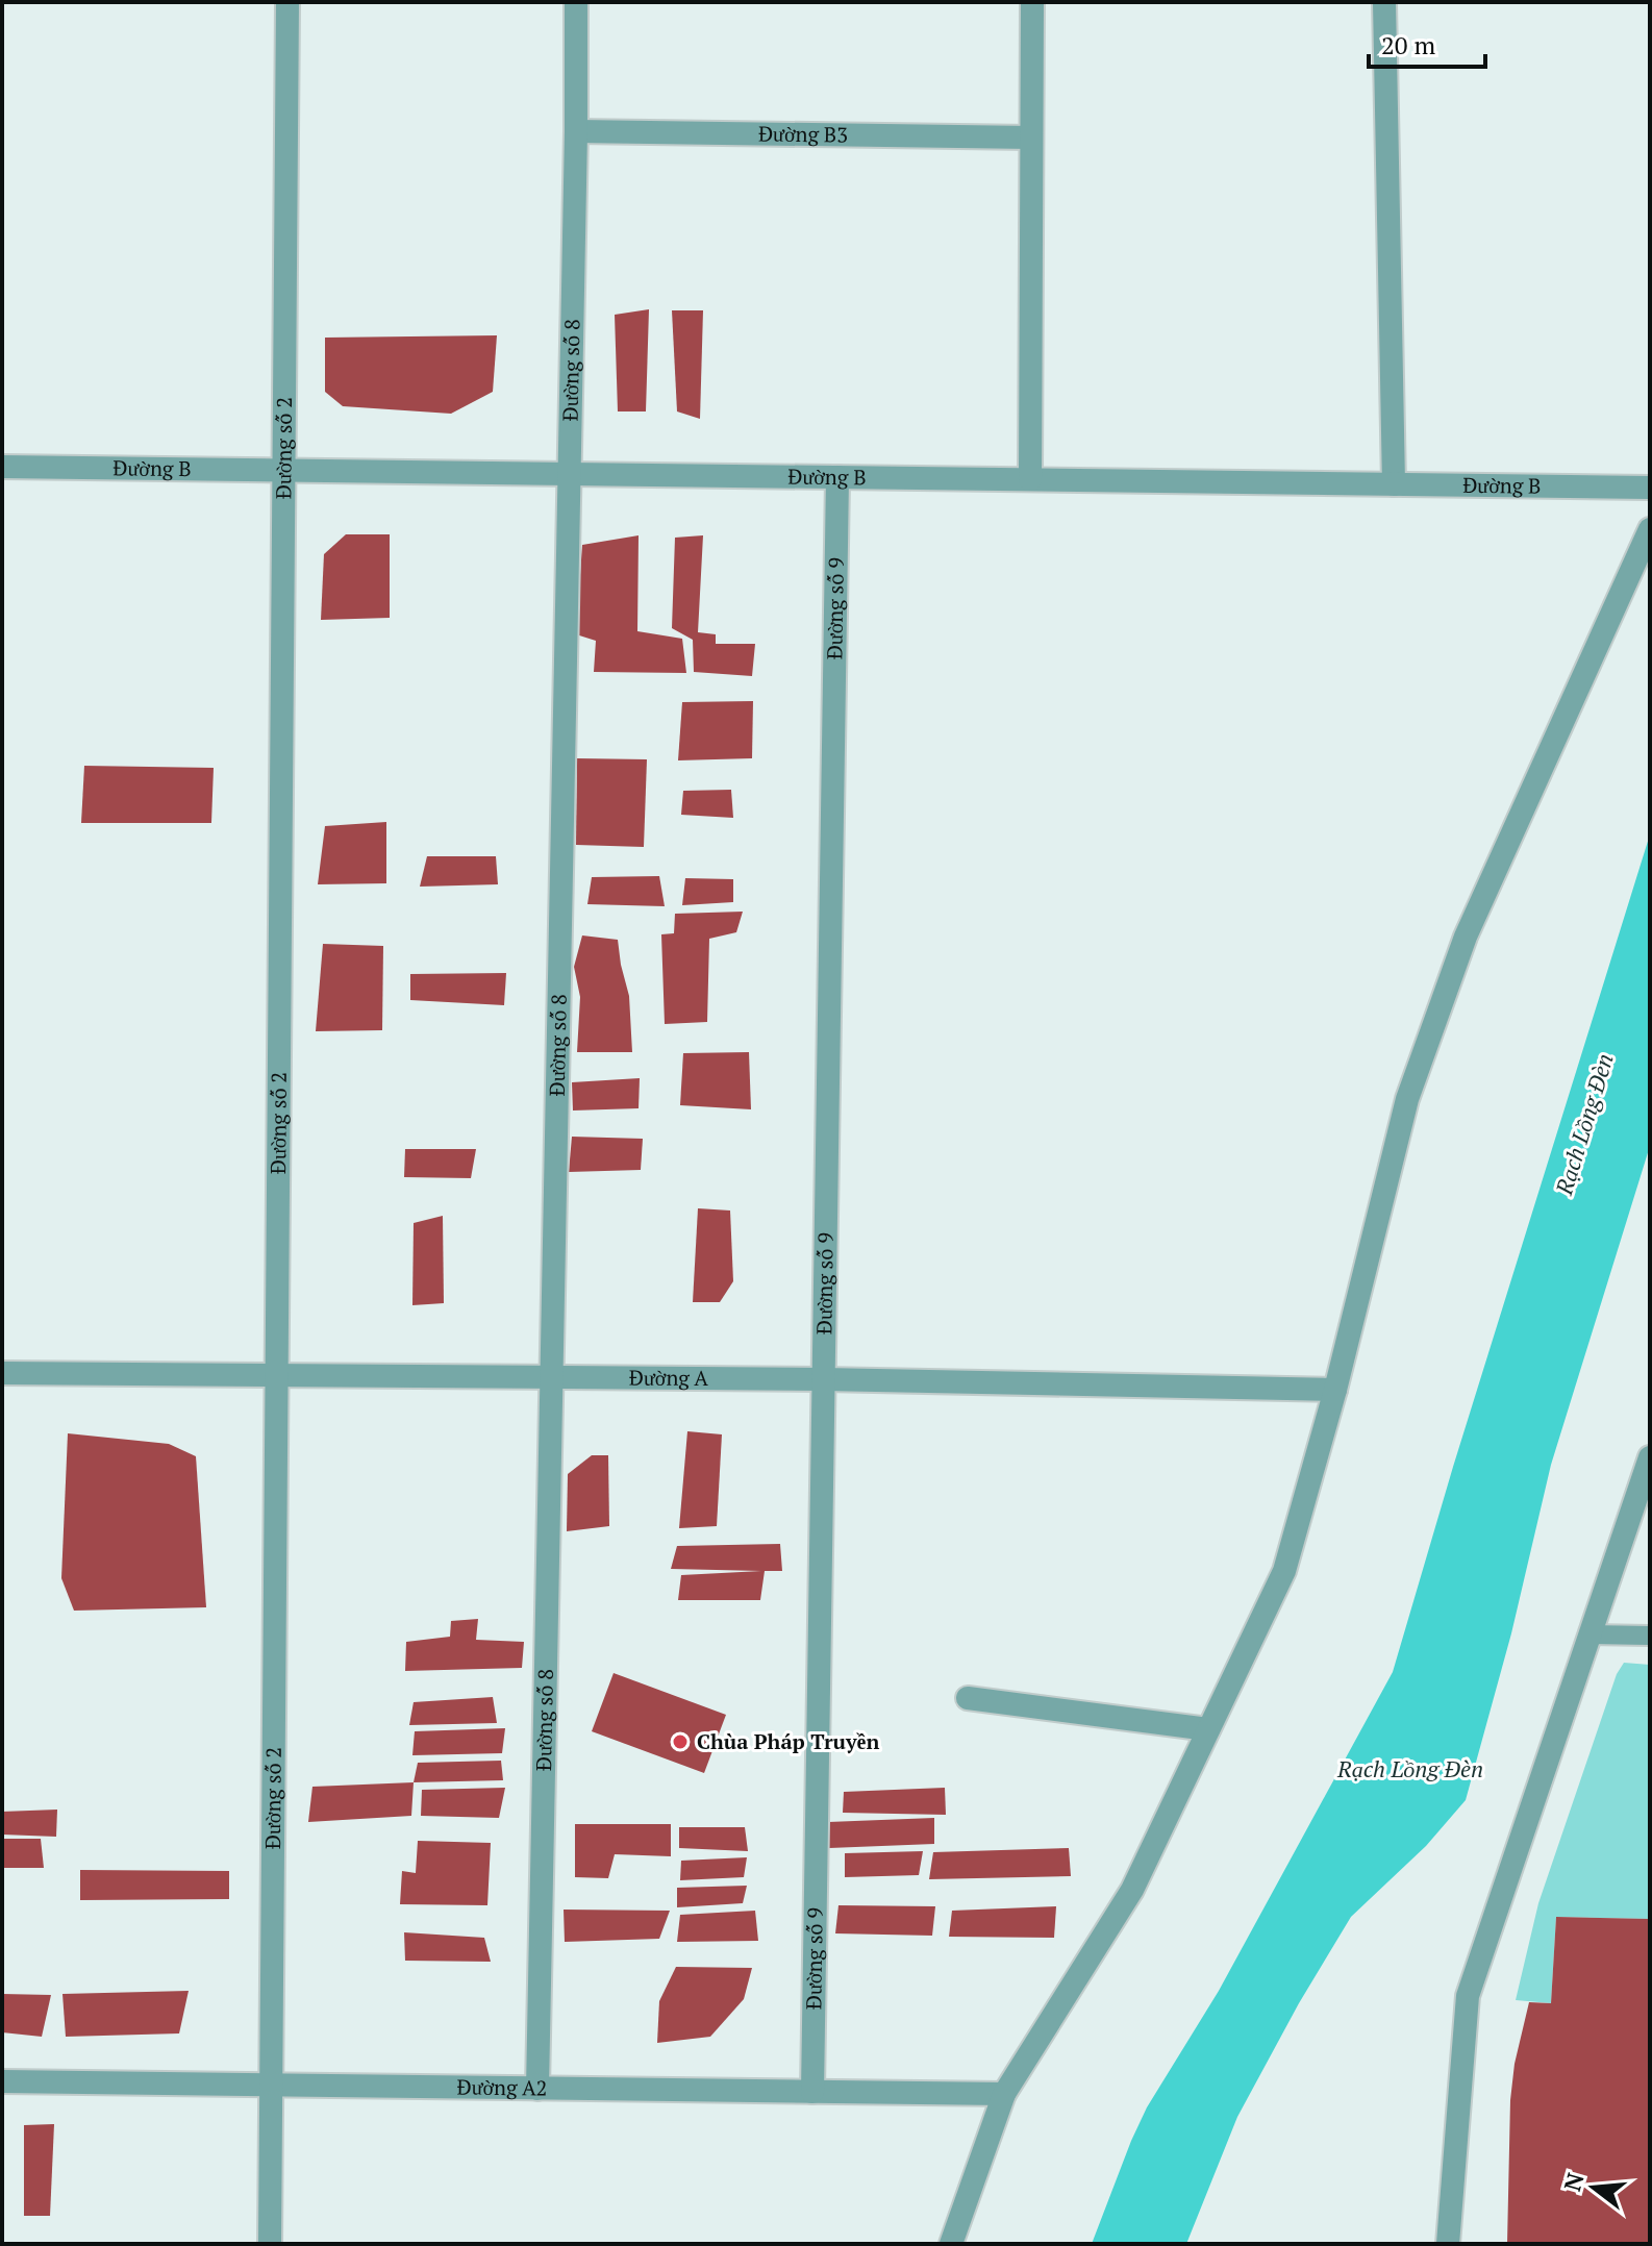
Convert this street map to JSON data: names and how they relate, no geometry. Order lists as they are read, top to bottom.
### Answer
{
  "streets": {
    "street": [
      "Đường B3",
      "Đường số 8",
      "Đường số 2",
      "Đường B",
      "Đường số 9",
      "Đường A",
      "Đường A2"
    ]
  },
  "crossings": [
    ["Đường B3", "Đường số 8"],
    ["Đường số 8", "Đường B"],
    ["Đường số 8", "Đường A"],
    ["Đường số 8", "Đường A2"],
    ["Đường số 2", "Đường B"],
    ["Đường số 2", "Đường A"],
    ["Đường số 2", "Đường A2"],
    ["Đường B", "Đường số 9"],
    ["Đường số 9", "Đường A"],
    ["Đường số 9", "Đường A2"]
  ],
  "water": ["Rạch Lồng Đèn"],
  "places": ["Chùa Pháp Truyền"],
  "scale_bar": "20 m",
  "north": "left"
}
